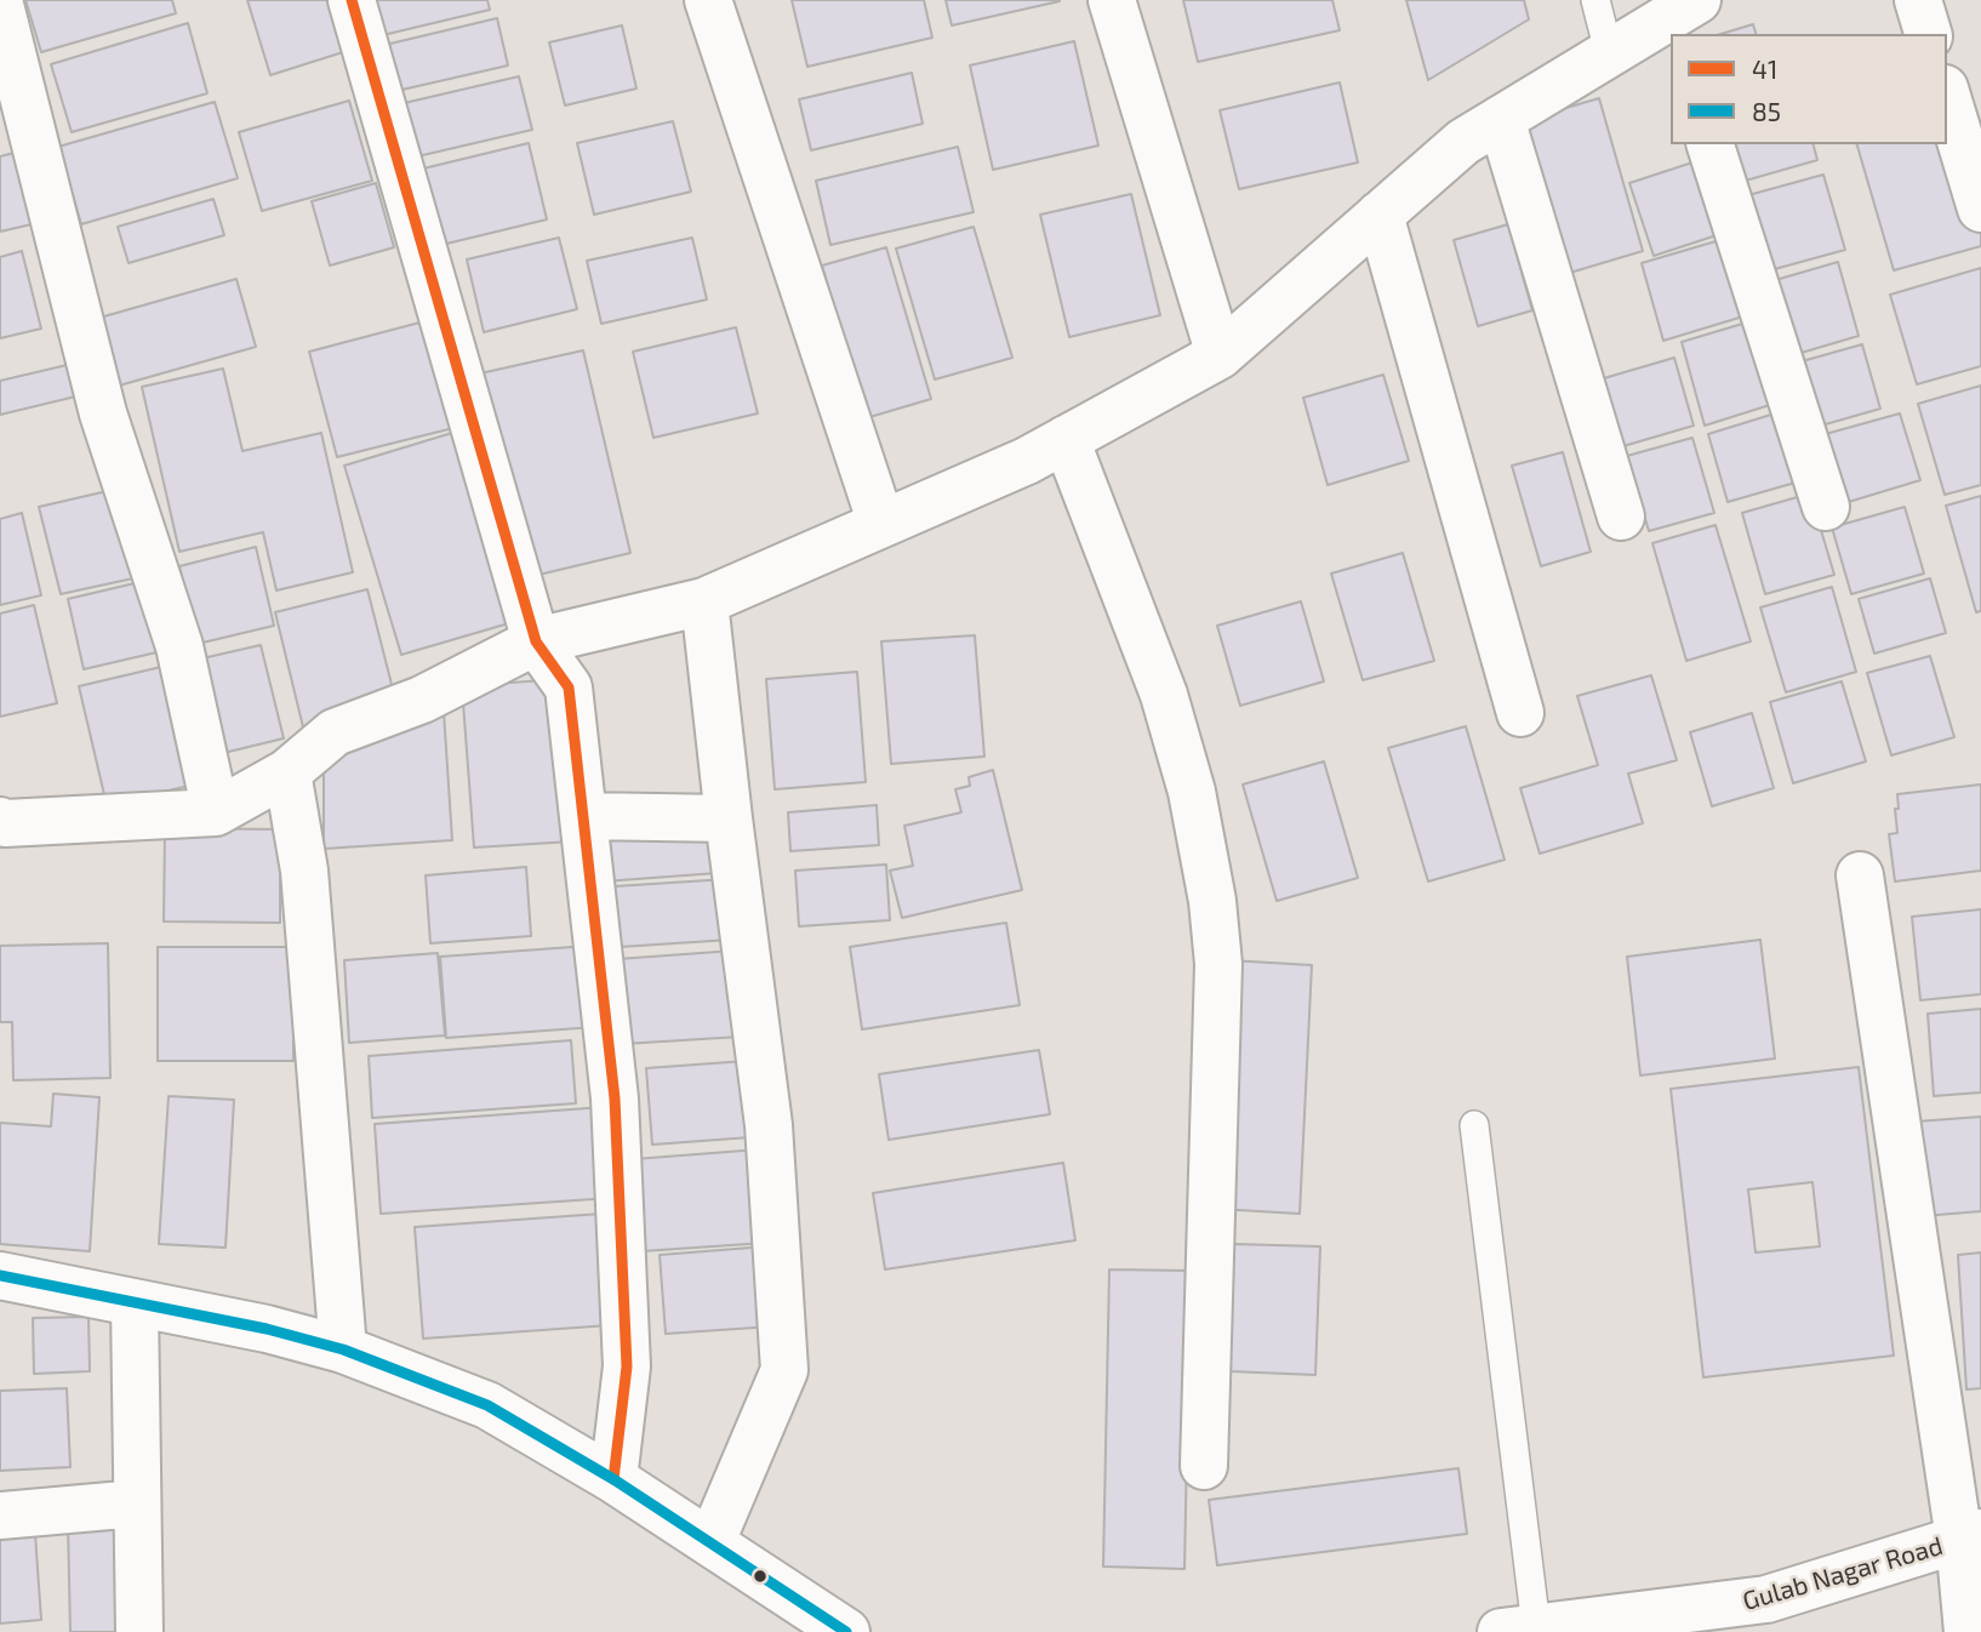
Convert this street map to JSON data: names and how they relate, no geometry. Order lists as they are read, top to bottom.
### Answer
{
  "streets": {
    "street": ["Gulab Nagar Road"]
  },
  "lines": ["transit line 41", "transit line 85"],
  "legend": ["41", "85"]
}
